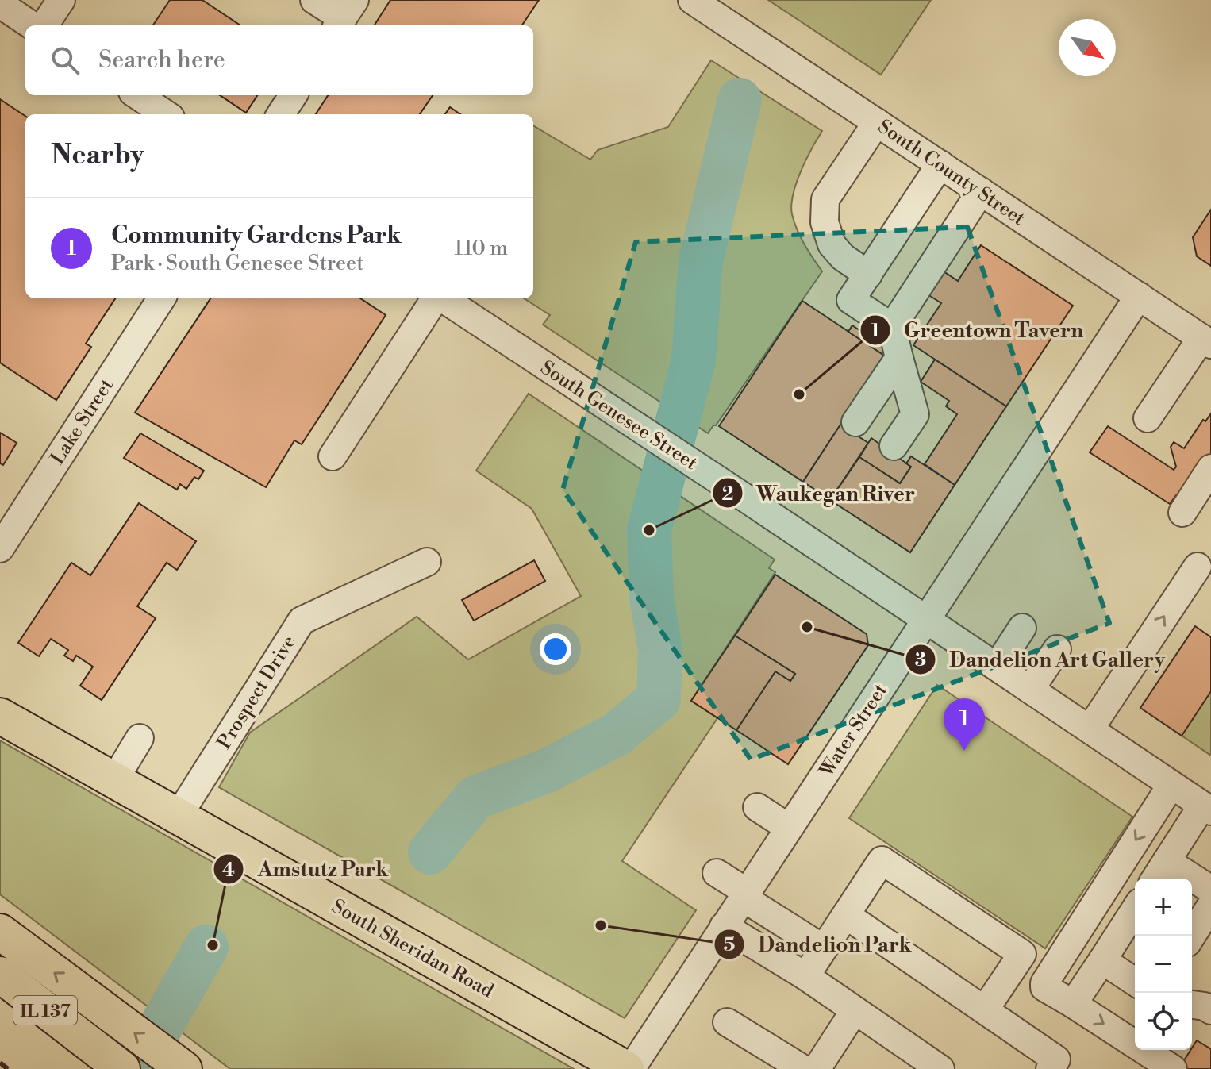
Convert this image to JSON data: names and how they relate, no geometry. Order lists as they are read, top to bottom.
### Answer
{
  "streets": {
    "main road": ["South Sheridan Road", "IL 137"],
    "street": [
      "South County Street",
      "South Genesee Street",
      "Lake Street",
      "Prospect Drive",
      "Water Street"
    ]
  },
  "crossings": [
    ["South County Street", "Water Street"],
    ["South Genesee Street", "Water Street"],
    ["Prospect Drive", "South Sheridan Road"]
  ],
  "places": [
    "Greentown Tavern",
    "Waukegan River",
    "Dandelion Art Gallery",
    "Dandelion Park",
    "Amstutz Park"
  ],
  "north": "bottom right",
  "page": {
    "search": "Search here",
    "heading": "Nearby",
    "list": [
      {
        "mark": "1",
        "name": "Community Gardens Park",
        "note": "Park · South Genesee Street",
        "value": "110 m"
      }
    ],
    "pins": "1",
    "map_buttons": ["+", "−"]
  }
}
